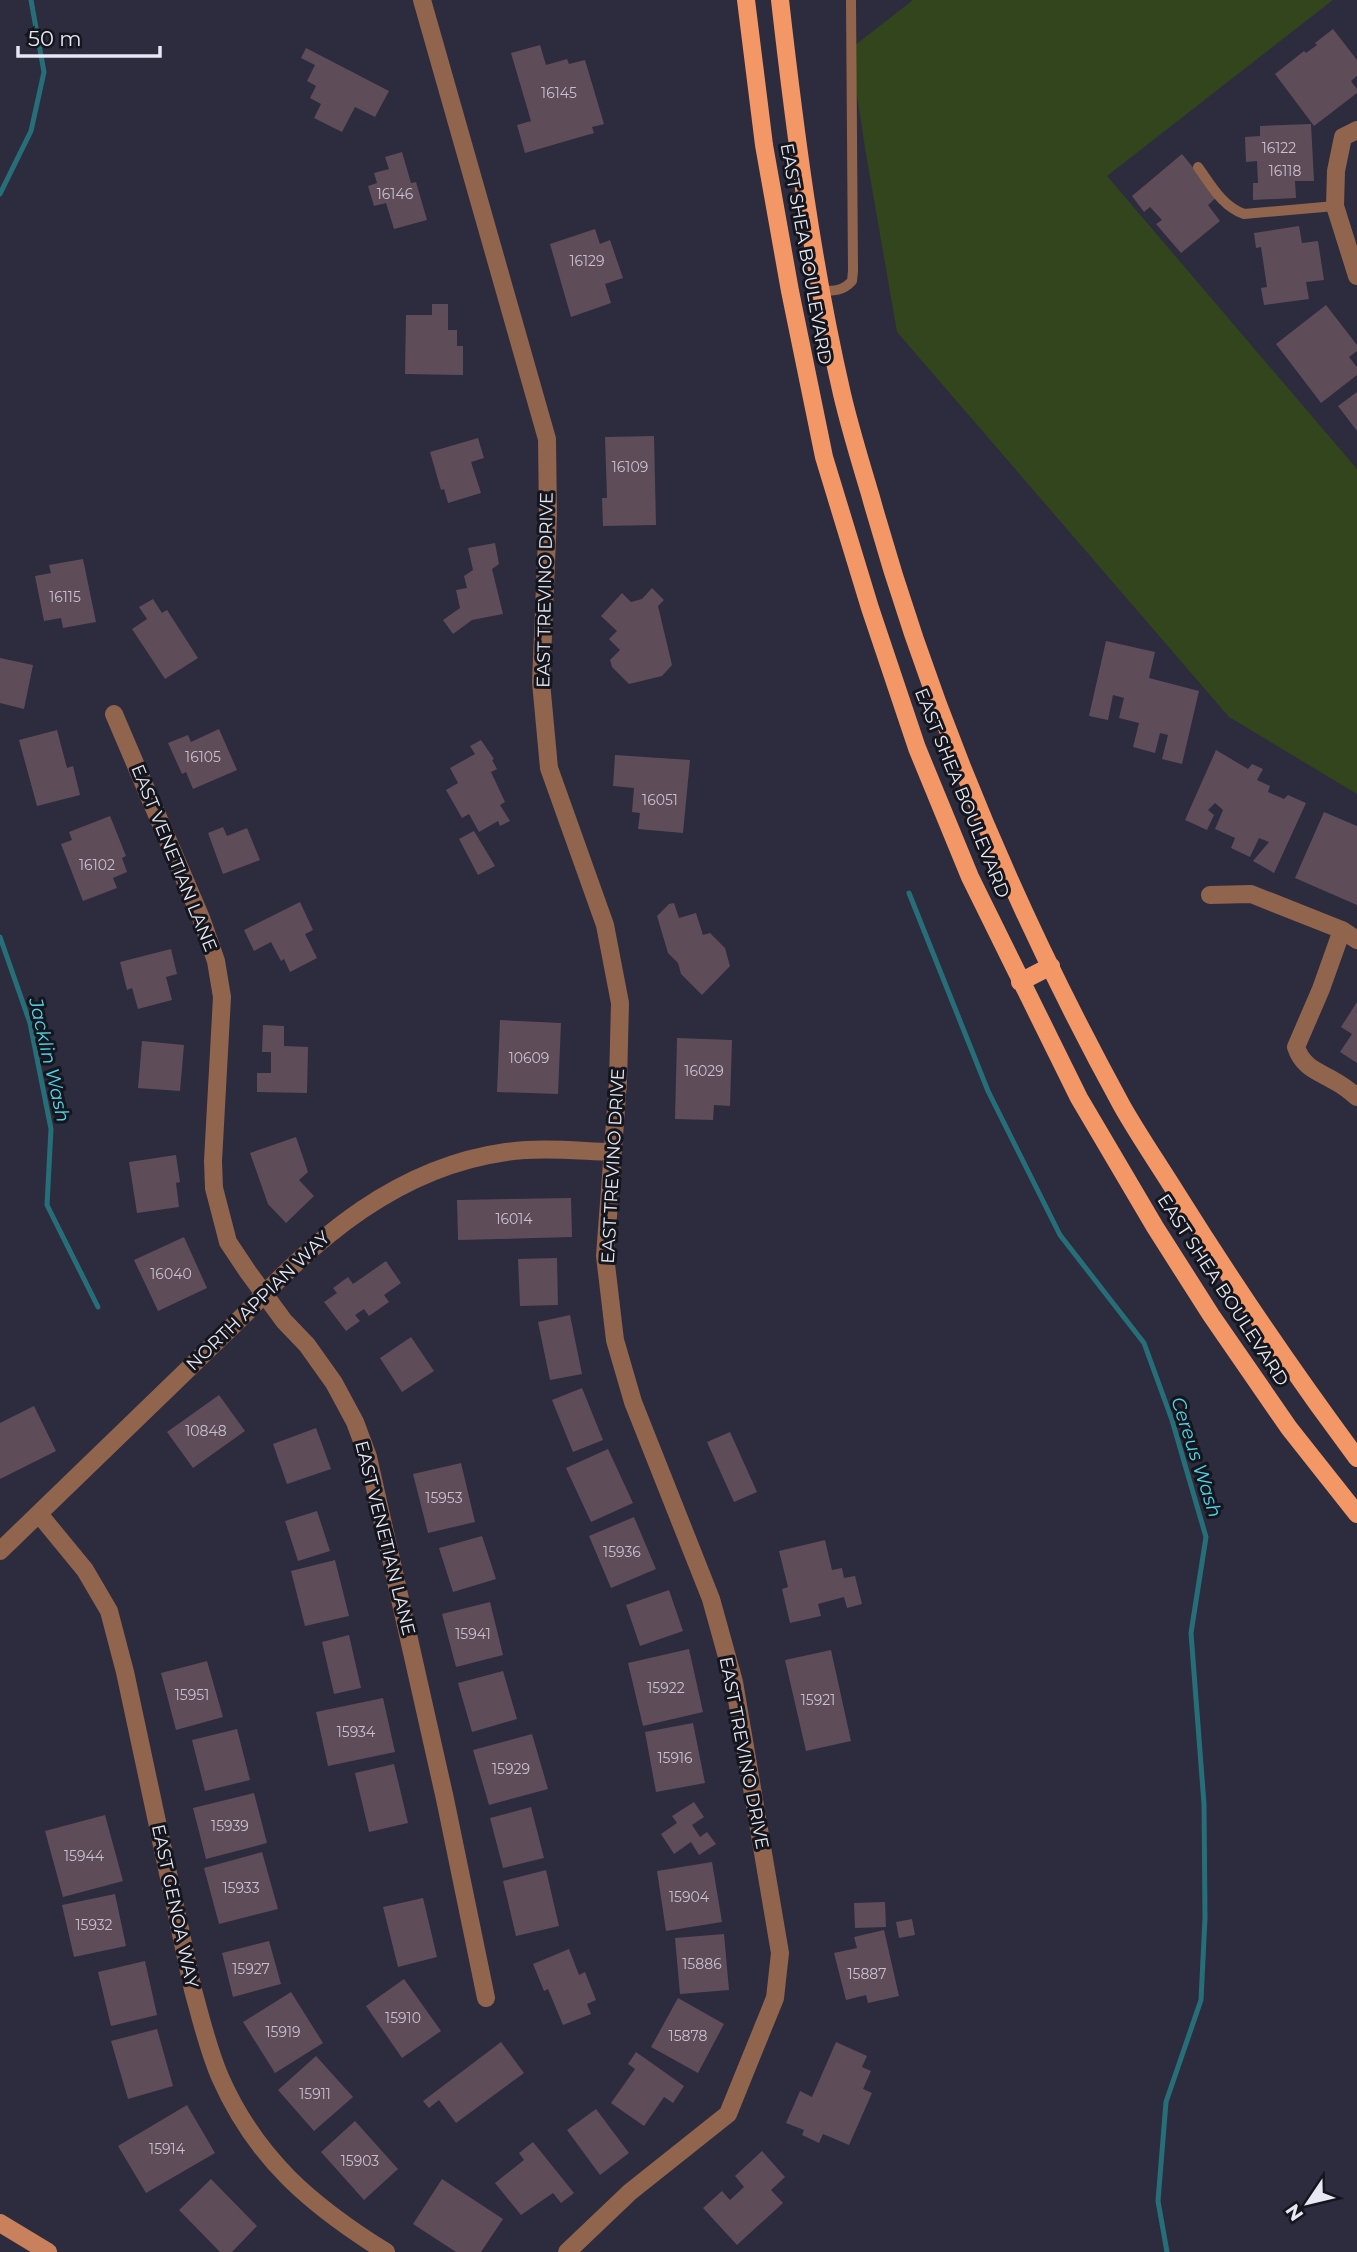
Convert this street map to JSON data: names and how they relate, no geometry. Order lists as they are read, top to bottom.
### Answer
{
  "streets": {
    "main road": ["EAST SHEA BOULEVARD"],
    "street": [
      "EAST TREVINO DRIVE",
      "EAST VENETIAN LANE",
      "NORTH APPIAN WAY",
      "EAST GENOA WAY"
    ]
  },
  "crossings": [
    ["EAST TREVINO DRIVE", "NORTH APPIAN WAY"],
    ["EAST VENETIAN LANE", "NORTH APPIAN WAY"],
    ["NORTH APPIAN WAY", "EAST GENOA WAY"]
  ],
  "water": ["Jacklin Wash", "Cereus Wash"],
  "house_numbers": [
    "16145",
    "16122",
    "16118",
    "16146",
    "16129",
    "16109",
    "16115",
    "16105",
    "16051",
    "16102",
    "10609",
    "16029",
    "16014",
    "16040",
    "10848",
    "15953",
    "15936",
    "15941",
    "15922",
    "15951",
    "15921",
    "15934",
    "15916",
    "15929",
    "15939",
    "15944",
    "15933",
    "15904",
    "15932",
    "15886",
    "15927",
    "15887",
    "15910",
    "15919",
    "15878",
    "15911",
    "15914",
    "15903"
  ],
  "scale_bar": "50 m",
  "north": "bottom left"
}
